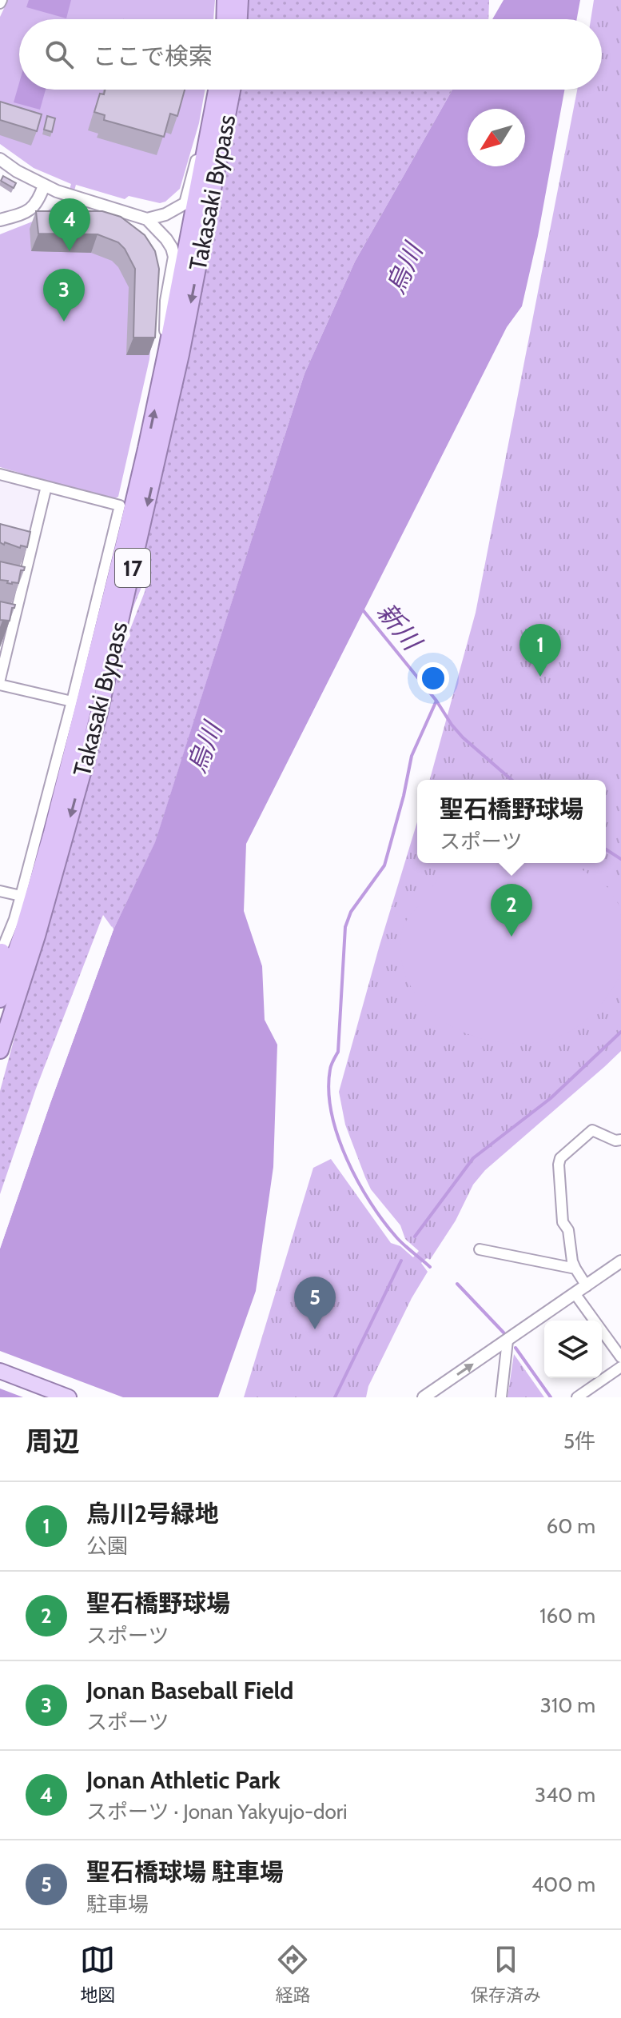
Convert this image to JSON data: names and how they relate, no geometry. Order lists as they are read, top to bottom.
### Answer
{
  "streets": {
    "highway": ["Takasaki Bypass", "17"]
  },
  "water": ["烏川", "新川"],
  "north": "bottom left",
  "page": {
    "search": "ここで検索",
    "pins": [
      "4",
      "3",
      "1",
      "2",
      "5"
    ],
    "popup": ["聖石橋野球場", "スポーツ"],
    "heading": ["周辺", "5件"],
    "list": [
      {
        "mark": "1",
        "name": "烏川2号緑地",
        "note": "公園",
        "value": "60 m"
      },
      {
        "mark": "2",
        "name": "聖石橋野球場",
        "note": "スポーツ",
        "value": "160 m"
      },
      {
        "mark": "3",
        "name": "Jonan Baseball Field",
        "note": "スポーツ",
        "value": "310 m"
      },
      {
        "mark": "4",
        "name": "Jonan Athletic Park",
        "note": "スポーツ · Jonan Yakyujo-dori",
        "value": "340 m"
      },
      {
        "mark": "5",
        "name": "聖石橋球場 駐車場",
        "note": "駐車場",
        "value": "400 m"
      }
    ],
    "nav": ["地図", "経路", "保存済み"]
  }
}
